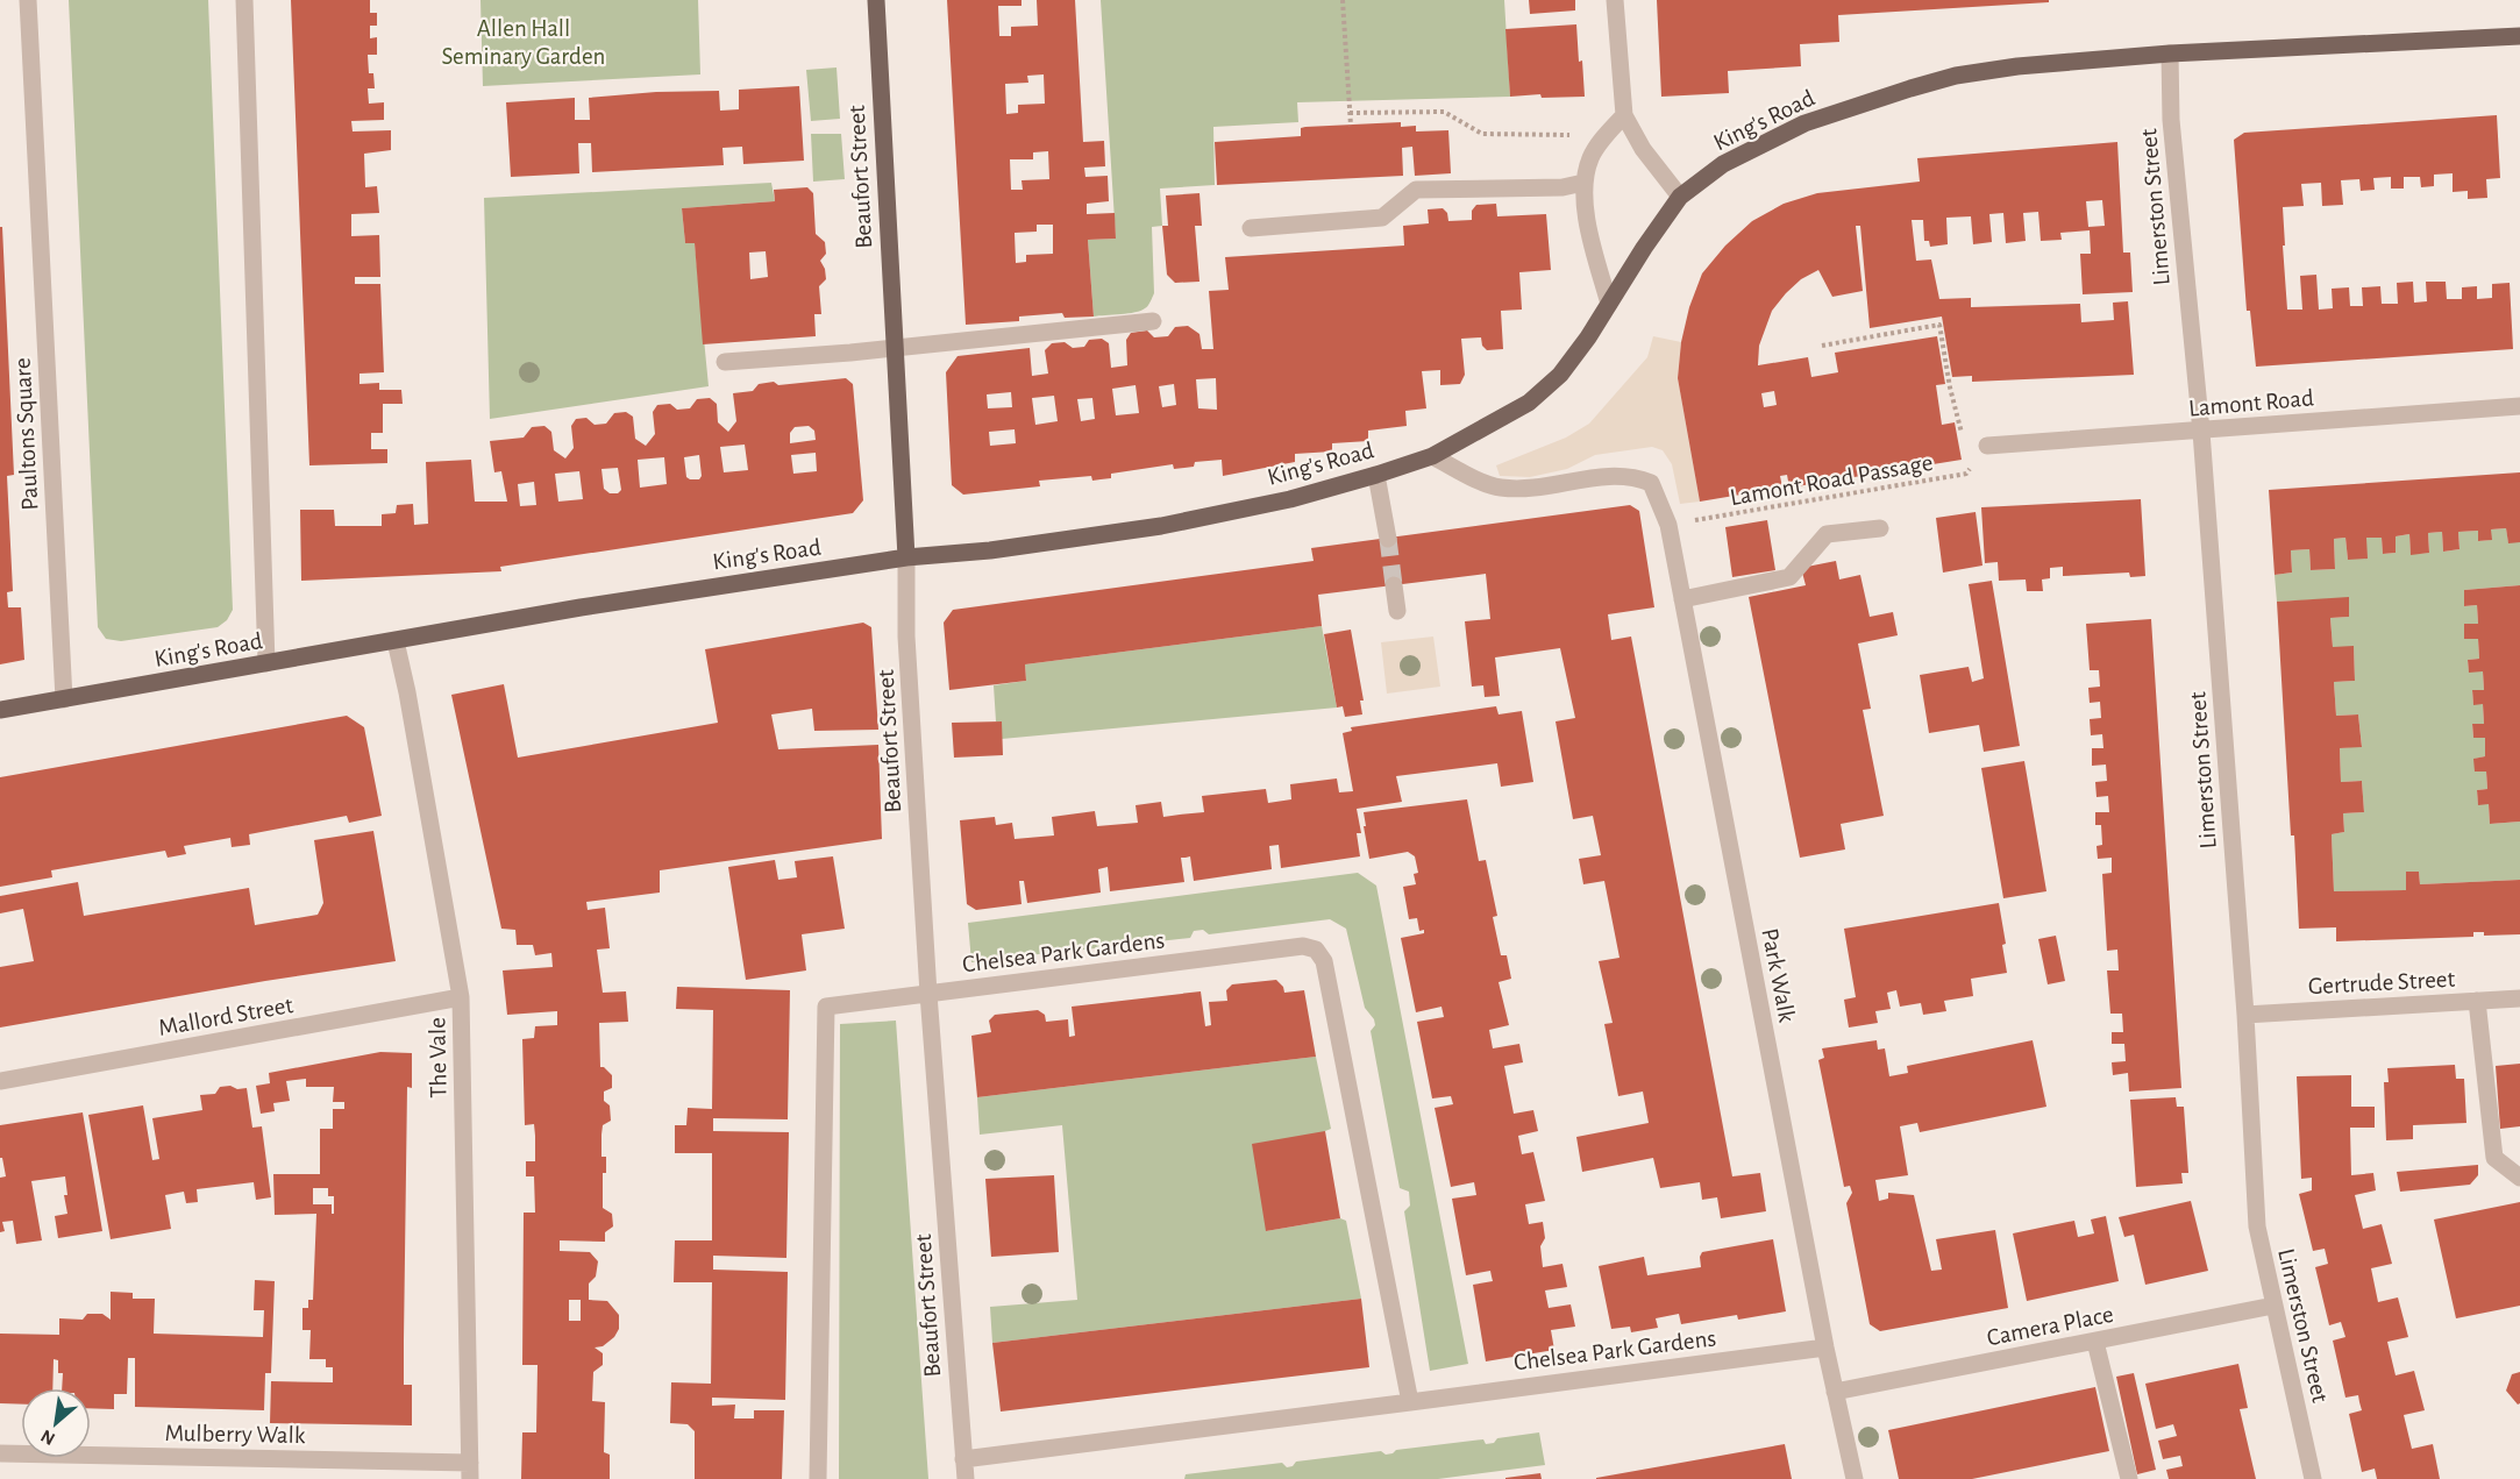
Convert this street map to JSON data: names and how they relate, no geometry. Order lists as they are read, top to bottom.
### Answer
{
  "streets": {
    "main road": ["King's Road", "Beaufort Street"],
    "street": [
      "Limerston Street",
      "Lamont Road",
      "Paultons Square",
      "Chelsea Park Gardens",
      "Park Walk",
      "Gertrude Street",
      "Mallord Street",
      "The Vale",
      "Camera Place",
      "Mulberry Walk"
    ],
    "path": ["Lamont Road Passage"]
  },
  "crossings": [
    ["King's Road", "Beaufort Street"],
    ["King's Road", "Limerston Street"],
    ["King's Road", "Paultons Square"],
    ["King's Road", "Park Walk"],
    ["King's Road", "The Vale"],
    ["Beaufort Street", "Chelsea Park Gardens"],
    ["Limerston Street", "Lamont Road"],
    ["Limerston Street", "Gertrude Street"],
    ["Limerston Street", "Camera Place"],
    ["Lamont Road", "Lamont Road Passage"],
    ["Lamont Road Passage", "Park Walk"],
    ["Chelsea Park Gardens", "Park Walk"],
    ["Park Walk", "Camera Place"],
    ["Mallord Street", "The Vale"],
    ["The Vale", "Mulberry Walk"]
  ],
  "parks": ["Allen Hall Seminary Garden"],
  "north": "bottom left"
}
